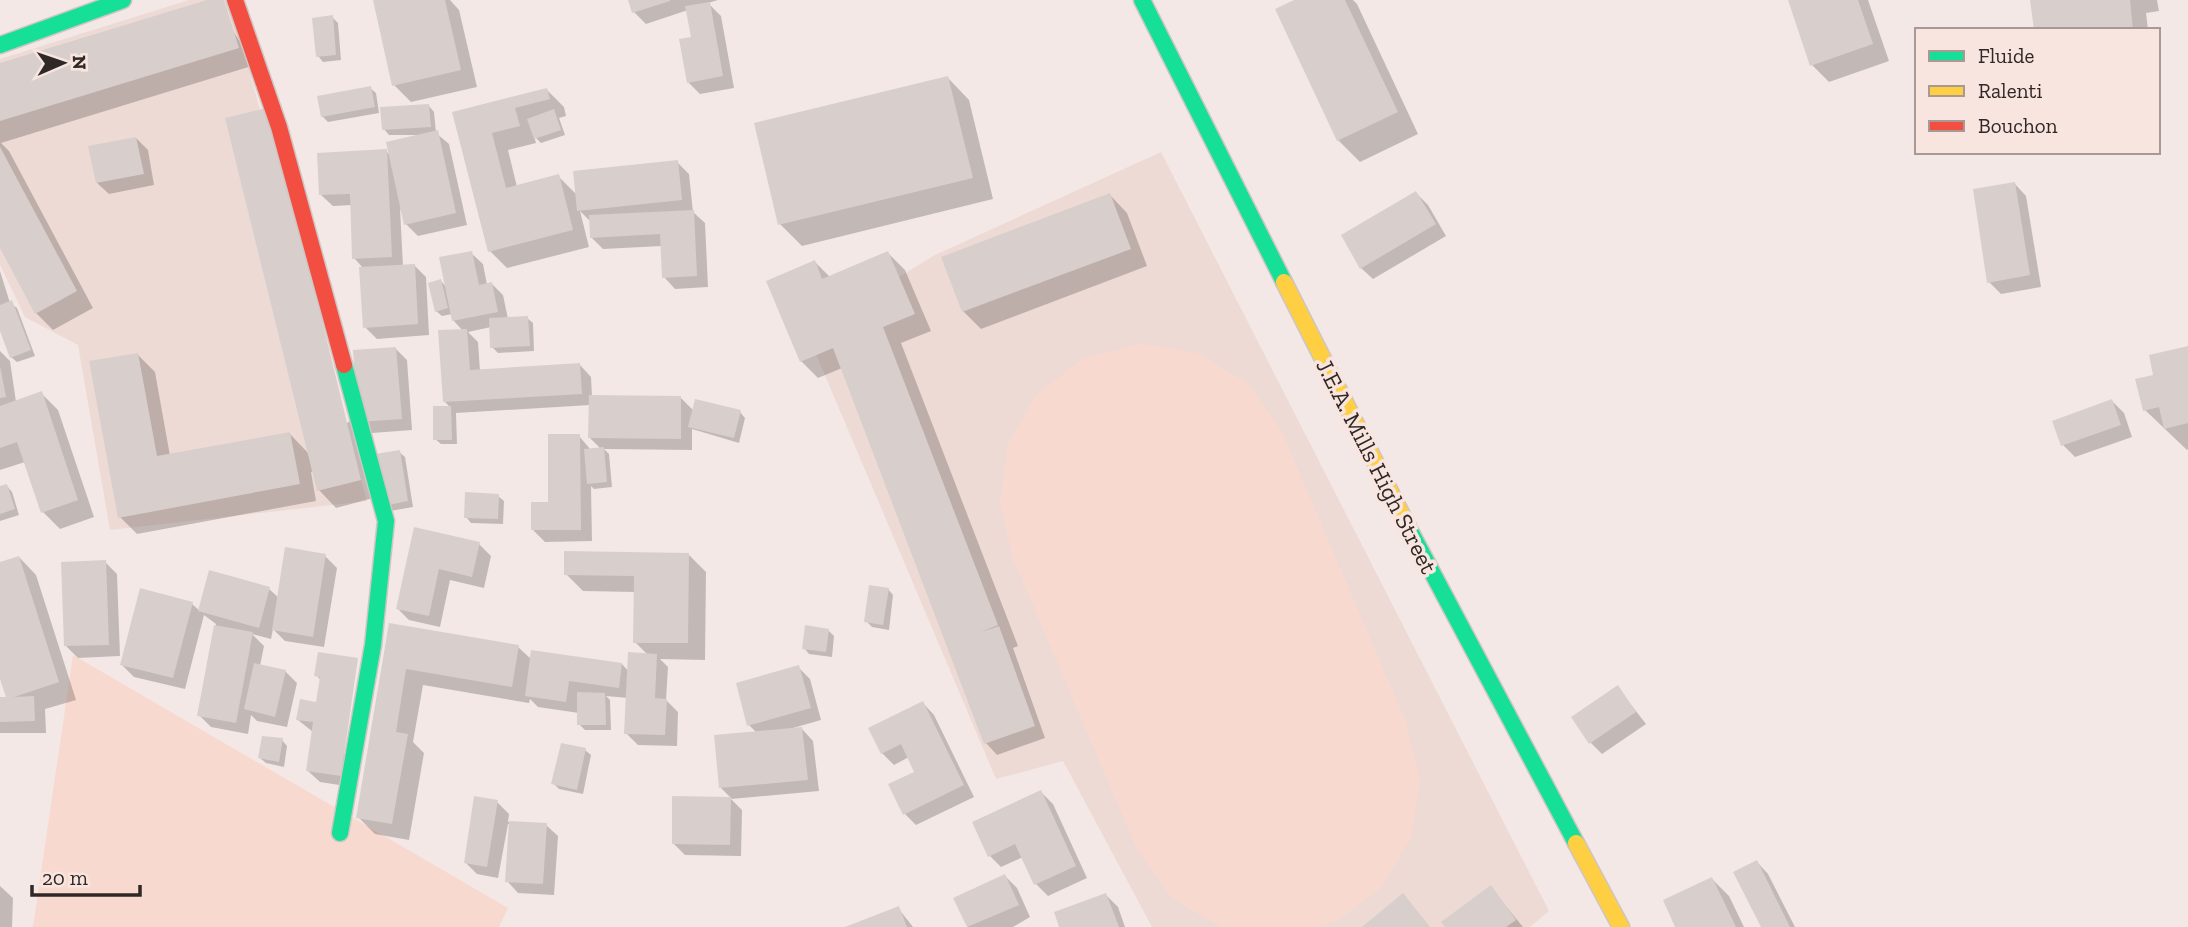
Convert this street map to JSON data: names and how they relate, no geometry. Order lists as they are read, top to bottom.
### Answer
{
  "streets": {
    "main road": ["J.E.A. Mills High Street"]
  },
  "legend": ["Fluide", "Ralenti", "Bouchon"],
  "scale_bar": "20 m",
  "north": "right"
}
